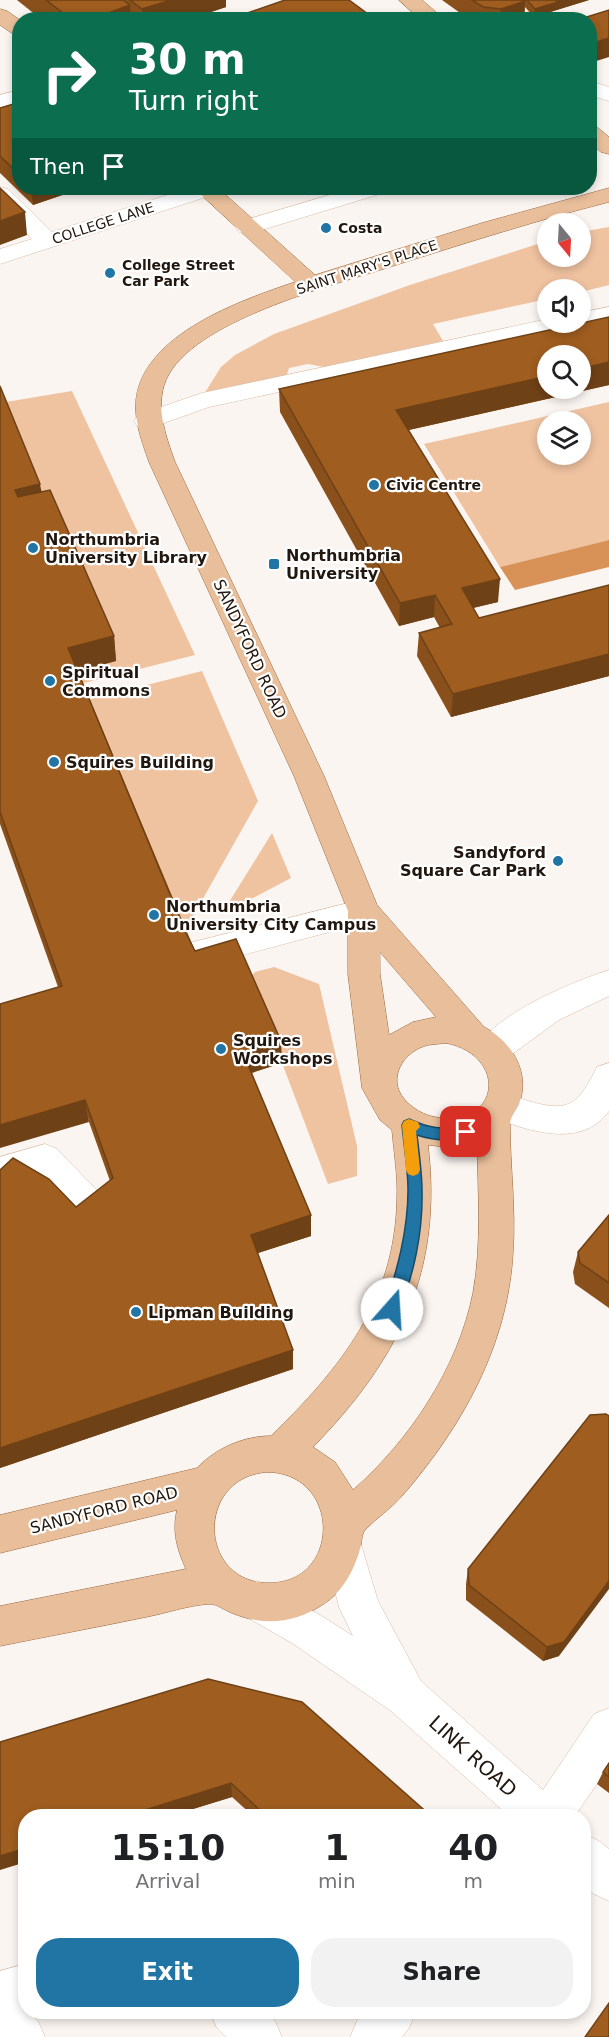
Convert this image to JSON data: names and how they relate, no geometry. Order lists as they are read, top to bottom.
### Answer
{
  "streets": {
    "main road": ["SAINT MARY'S PLACE", "SANDYFORD ROAD"],
    "street": ["COLLEGE LANE", "LINK ROAD"]
  },
  "crossings": [
    ["SAINT MARY'S PLACE", "SANDYFORD ROAD"],
    ["SANDYFORD ROAD", "LINK ROAD"]
  ],
  "places": {
    "other": [
      "Costa",
      "College Street Car Park",
      "Civic Centre",
      "Northumbria University Library",
      "Spiritual Commons",
      "Squires Building",
      "Sandyford Square Car Park",
      "Northumbria University City Campus",
      "Squires Workshops",
      "Lipman Building"
    ],
    "transit": ["Northumbria University"]
  },
  "north": "bottom",
  "page": {
    "turn": ["30 m", "Turn right"],
    "then": "Then",
    "eta": [
      "15:10",
      "Arrival",
      "1",
      "min",
      "40",
      "m"
    ],
    "buttons": ["Exit", "Share"]
  }
}
